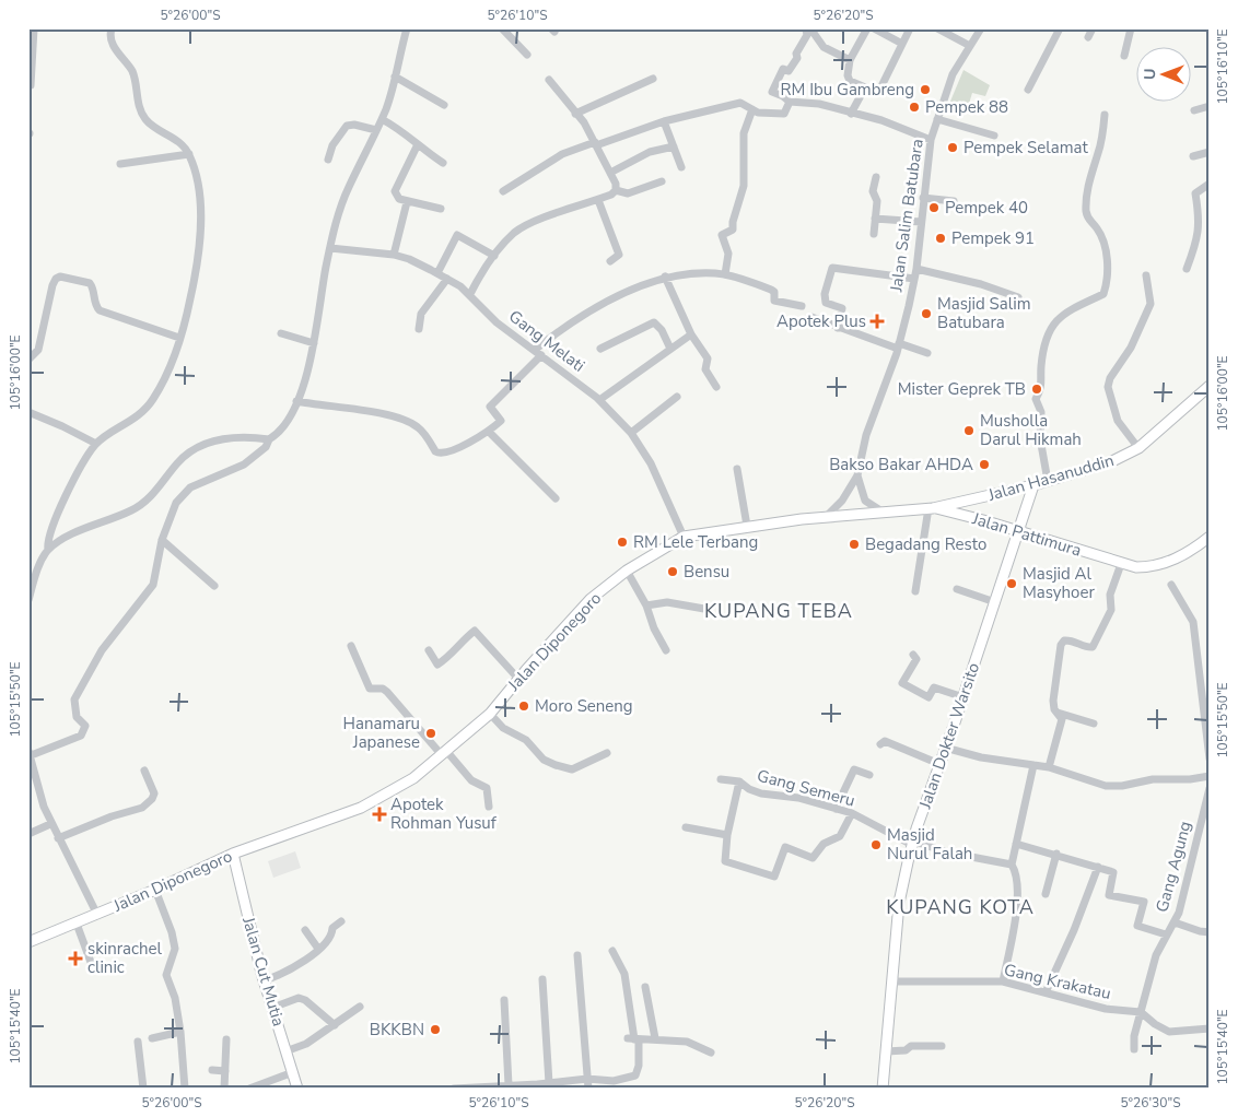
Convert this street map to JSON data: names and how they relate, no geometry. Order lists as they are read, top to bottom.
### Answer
{
  "streets": {
    "main road": [
      "Jalan Hasanuddin",
      "Jalan Pattimura",
      "Jalan Diponegoro",
      "Jalan Dokter Warsito",
      "Jalan Cut Mutia"
    ],
    "street": [
      "Jalan Salim Batubara",
      "Gang Melati",
      "Gang Semeru",
      "Gang Agung",
      "Gang Krakatau"
    ]
  },
  "crossings": [
    ["Gang Melati", "Jalan Diponegoro"],
    ["Jalan Hasanuddin", "Jalan Pattimura"],
    ["Jalan Hasanuddin", "Jalan Diponegoro"],
    ["Jalan Hasanuddin", "Jalan Dokter Warsito"],
    ["Jalan Pattimura", "Jalan Diponegoro"],
    ["Jalan Pattimura", "Jalan Dokter Warsito"],
    ["Jalan Diponegoro", "Jalan Cut Mutia"],
    ["Jalan Dokter Warsito", "Gang Semeru"],
    ["Jalan Dokter Warsito", "Gang Krakatau"],
    ["Gang Agung", "Gang Krakatau"]
  ],
  "districts": ["KUPANG TEBA", "KUPANG KOTA"],
  "places": {
    "other": [
      "RM Ibu Gambreng",
      "Pempek 88",
      "Pempek Selamat",
      "Pempek 40",
      "Pempek 91",
      "Masjid Salim Batubara",
      "Mister Geprek TB",
      "Musholla Darul Hikmah",
      "Bakso Bakar AHDA",
      "RM Lele Terbang",
      "Begadang Resto",
      "Bensu",
      "Masjid Al Masyhoer",
      "Moro Seneng",
      "Hanamaru Japanese",
      "Masjid Nurul Falah",
      "BKKBN"
    ],
    "health": ["Apotek Plus", "Apotek Rohman Yusuf", "skinrachel clinic"]
  },
  "north": "left",
  "coordinates": [
    "5°26'00\"S",
    "5°26'10\"S",
    "5°26'20\"S",
    "105°16'10\"E",
    "105°16'00\"E",
    "105°15'50\"E",
    "105°15'40\"E",
    "5°26'30\"S"
  ]
}
